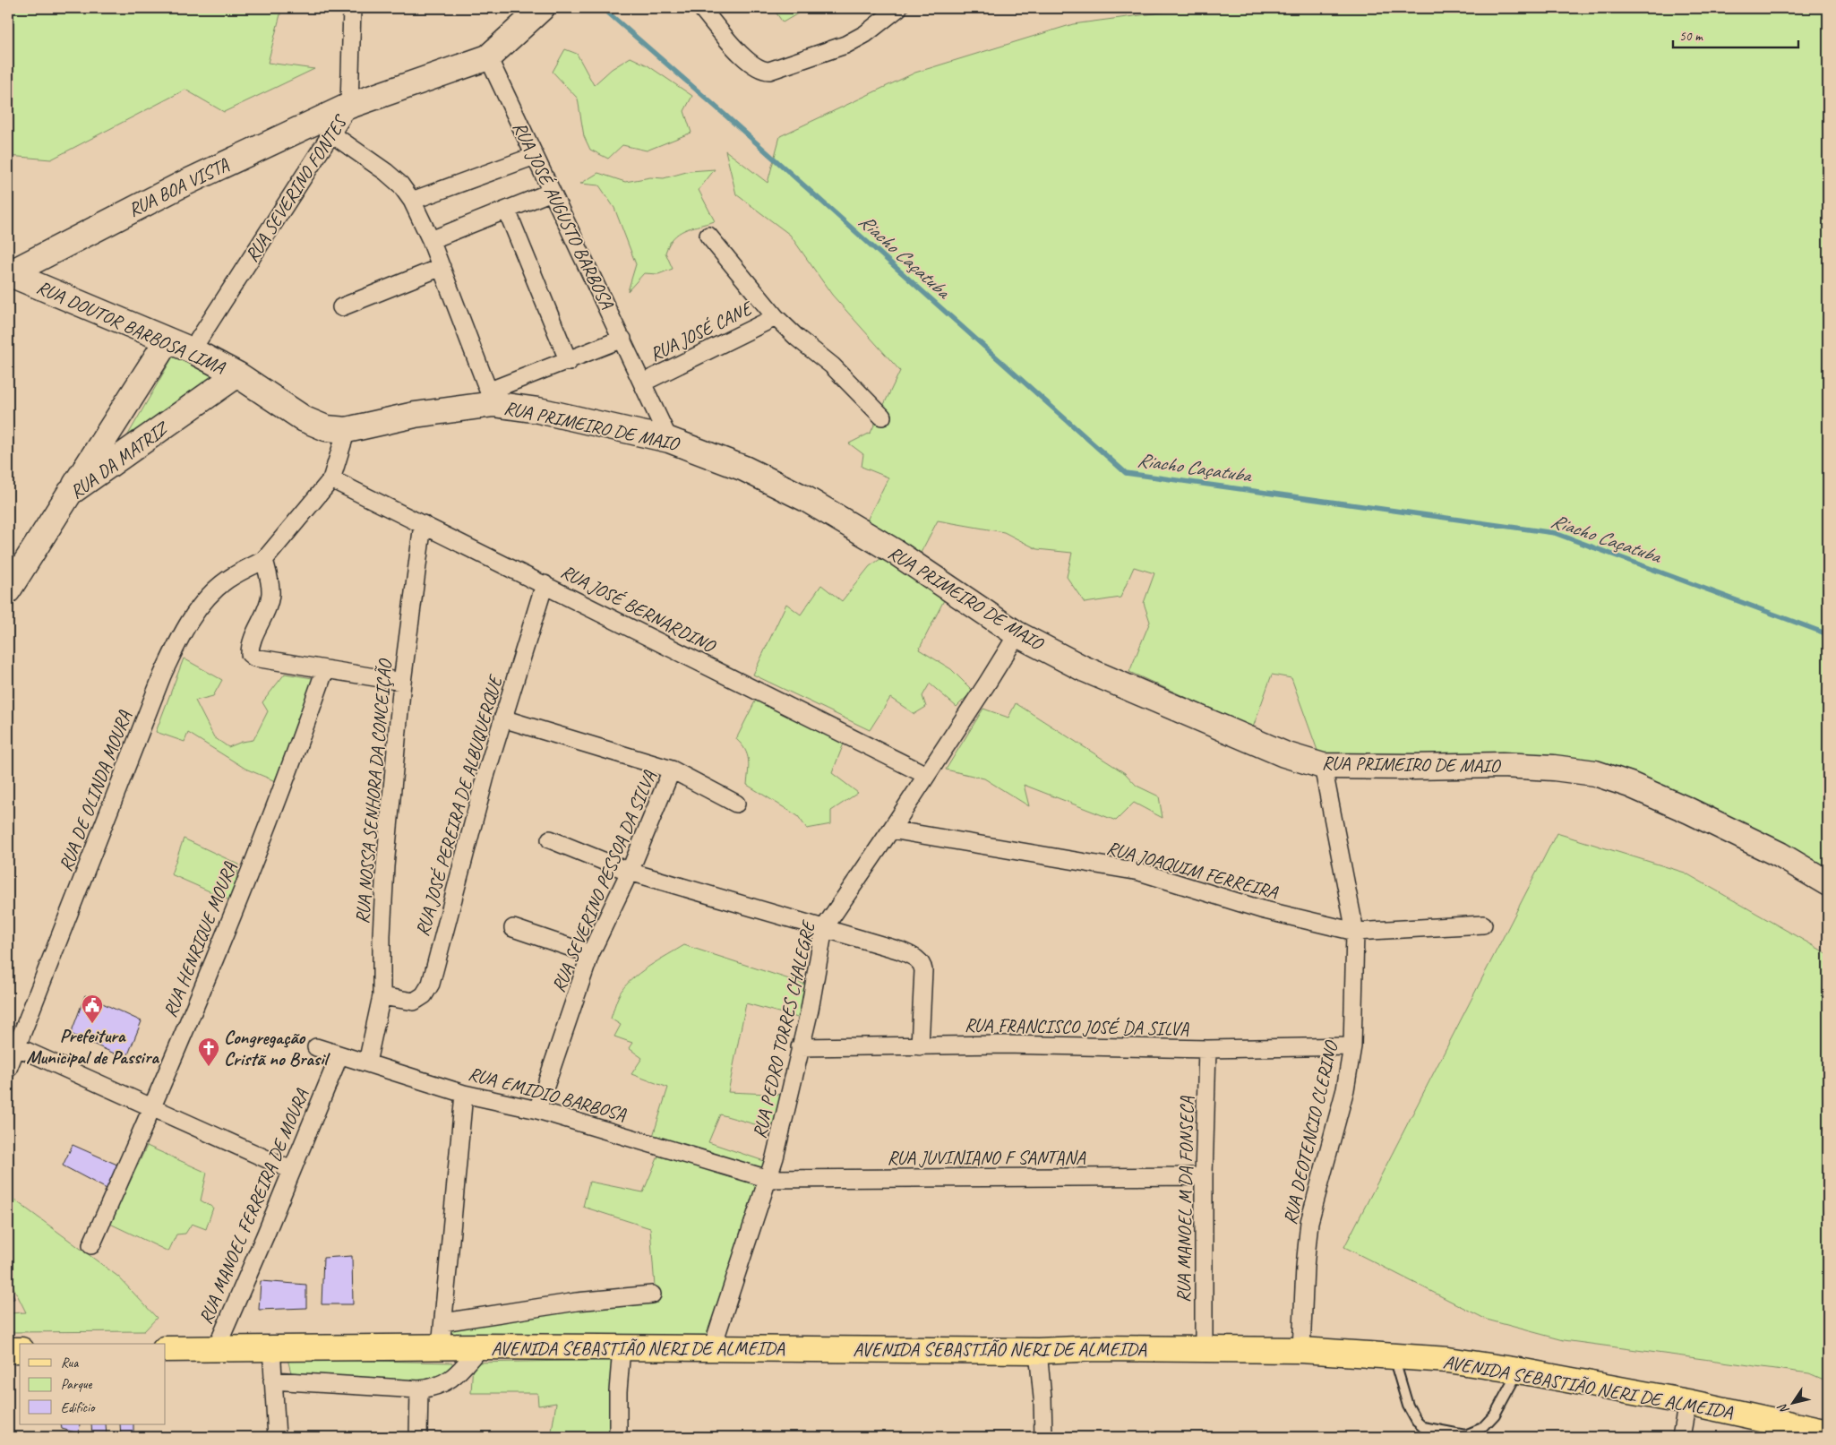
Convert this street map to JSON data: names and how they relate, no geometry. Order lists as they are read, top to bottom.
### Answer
{
  "streets": {
    "main road": ["AVENIDA SEBASTIÃO NERI DE ALMEIDA"],
    "street": [
      "RUA BOA VISTA",
      "RUA SEVERINO FONTES",
      "RUA JOSÉ AUGUSTO BARBOSA",
      "RUA DOUTOR BARBOSA LIMA",
      "RUA JOSÉ CANE",
      "RUA PRIMEIRO DE MAIO",
      "RUA DA MATRIZ",
      "RUA JOSÉ BERNARDINO",
      "RUA DE OLINDA MOURA",
      "RUA NOSSA SENHORA DA CONCEIÇÃO",
      "RUA JOSÉ PEREIRA DE ALBUQUERQUE",
      "RUA JOAQUIM FERREIRA",
      "RUA SEVERINO PESSOA DA SILVA",
      "RUA HENRIQUE MOURA",
      "RUA FRANCISCO JOSÉ DA SILVA",
      "RUA PEDRO TORRES CHALEGRE",
      "RUA EMIDIO BARBOSA",
      "RUA DEOTENCIO CLERINO",
      "RUA JUVINIANO F SANTANA",
      "RUA MANOEL M DA FONSECA",
      "RUA MANOEL FERREIRA DE MOURA"
    ]
  },
  "crossings": [
    ["RUA BOA VISTA", "RUA SEVERINO FONTES"],
    ["RUA BOA VISTA", "RUA DOUTOR BARBOSA LIMA"],
    ["RUA SEVERINO FONTES", "RUA JOSÉ AUGUSTO BARBOSA"],
    ["RUA SEVERINO FONTES", "RUA DOUTOR BARBOSA LIMA"],
    ["RUA JOSÉ AUGUSTO BARBOSA", "RUA JOSÉ CANE"],
    ["RUA JOSÉ AUGUSTO BARBOSA", "RUA PRIMEIRO DE MAIO"],
    ["RUA DOUTOR BARBOSA LIMA", "RUA PRIMEIRO DE MAIO"],
    ["RUA DOUTOR BARBOSA LIMA", "RUA DA MATRIZ"],
    ["RUA PRIMEIRO DE MAIO", "RUA PEDRO TORRES CHALEGRE"],
    ["RUA PRIMEIRO DE MAIO", "RUA DEOTENCIO CLERINO"],
    ["RUA JOSÉ BERNARDINO", "RUA NOSSA SENHORA DA CONCEIÇÃO"],
    ["RUA JOSÉ BERNARDINO", "RUA JOSÉ PEREIRA DE ALBUQUERQUE"],
    ["RUA JOSÉ BERNARDINO", "RUA PEDRO TORRES CHALEGRE"],
    ["RUA NOSSA SENHORA DA CONCEIÇÃO", "RUA JOSÉ PEREIRA DE ALBUQUERQUE"],
    ["RUA NOSSA SENHORA DA CONCEIÇÃO", "RUA EMIDIO BARBOSA"],
    ["RUA JOAQUIM FERREIRA", "RUA PEDRO TORRES CHALEGRE"],
    ["RUA JOAQUIM FERREIRA", "RUA DEOTENCIO CLERINO"],
    ["RUA SEVERINO PESSOA DA SILVA", "RUA EMIDIO BARBOSA"],
    ["RUA FRANCISCO JOSÉ DA SILVA", "RUA PEDRO TORRES CHALEGRE"],
    ["RUA FRANCISCO JOSÉ DA SILVA", "RUA DEOTENCIO CLERINO"],
    ["RUA FRANCISCO JOSÉ DA SILVA", "RUA MANOEL M DA FONSECA"],
    ["RUA PEDRO TORRES CHALEGRE", "RUA EMIDIO BARBOSA"],
    ["RUA PEDRO TORRES CHALEGRE", "RUA JUVINIANO F SANTANA"],
    ["RUA PEDRO TORRES CHALEGRE", "AVENIDA SEBASTIÃO NERI DE ALMEIDA"],
    ["RUA EMIDIO BARBOSA", "RUA JUVINIANO F SANTANA"],
    ["RUA EMIDIO BARBOSA", "RUA MANOEL FERREIRA DE MOURA"],
    ["RUA DEOTENCIO CLERINO", "AVENIDA SEBASTIÃO NERI DE ALMEIDA"],
    ["RUA JUVINIANO F SANTANA", "RUA MANOEL M DA FONSECA"],
    ["RUA MANOEL M DA FONSECA", "AVENIDA SEBASTIÃO NERI DE ALMEIDA"],
    ["RUA MANOEL FERREIRA DE MOURA", "AVENIDA SEBASTIÃO NERI DE ALMEIDA"]
  ],
  "water": ["Riacho Caçatuba"],
  "places": {
    "public building": ["Prefeitura Municipal de Passira"],
    "church": ["Congregação Cristã no Brasil"]
  },
  "legend": ["Rua", "Parque", "Edifício"],
  "scale_bar": "50 m",
  "north": "bottom left"
}
